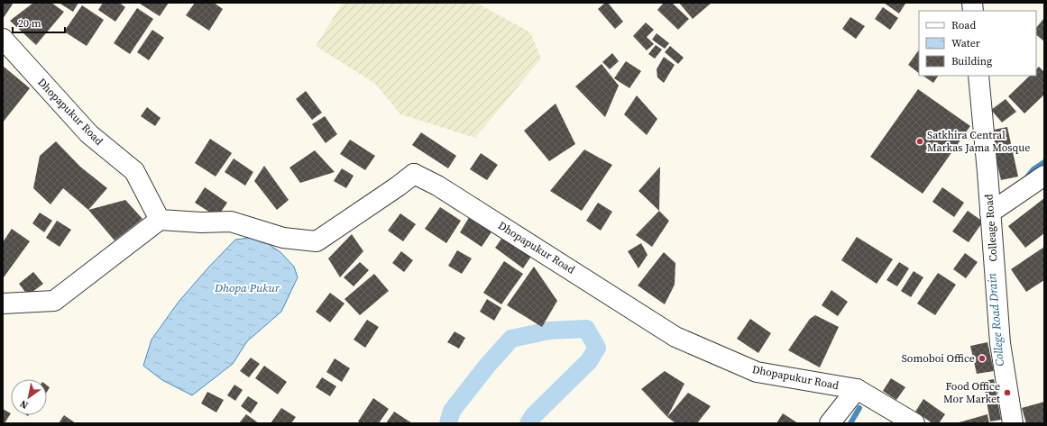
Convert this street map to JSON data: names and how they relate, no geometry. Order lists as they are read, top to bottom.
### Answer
{
  "streets": {
    "street": ["Dhopapukur Road", "Colleage Road"]
  },
  "water": ["Dhopa Pukur", "College Road Drain"],
  "places": ["Satkhira Central Markas Jama Mosque", "Somoboi Office", "Food Office Mor Market"],
  "legend": ["Road", "Water", "Building"],
  "scale_bar": "20 m",
  "north": "bottom left"
}
